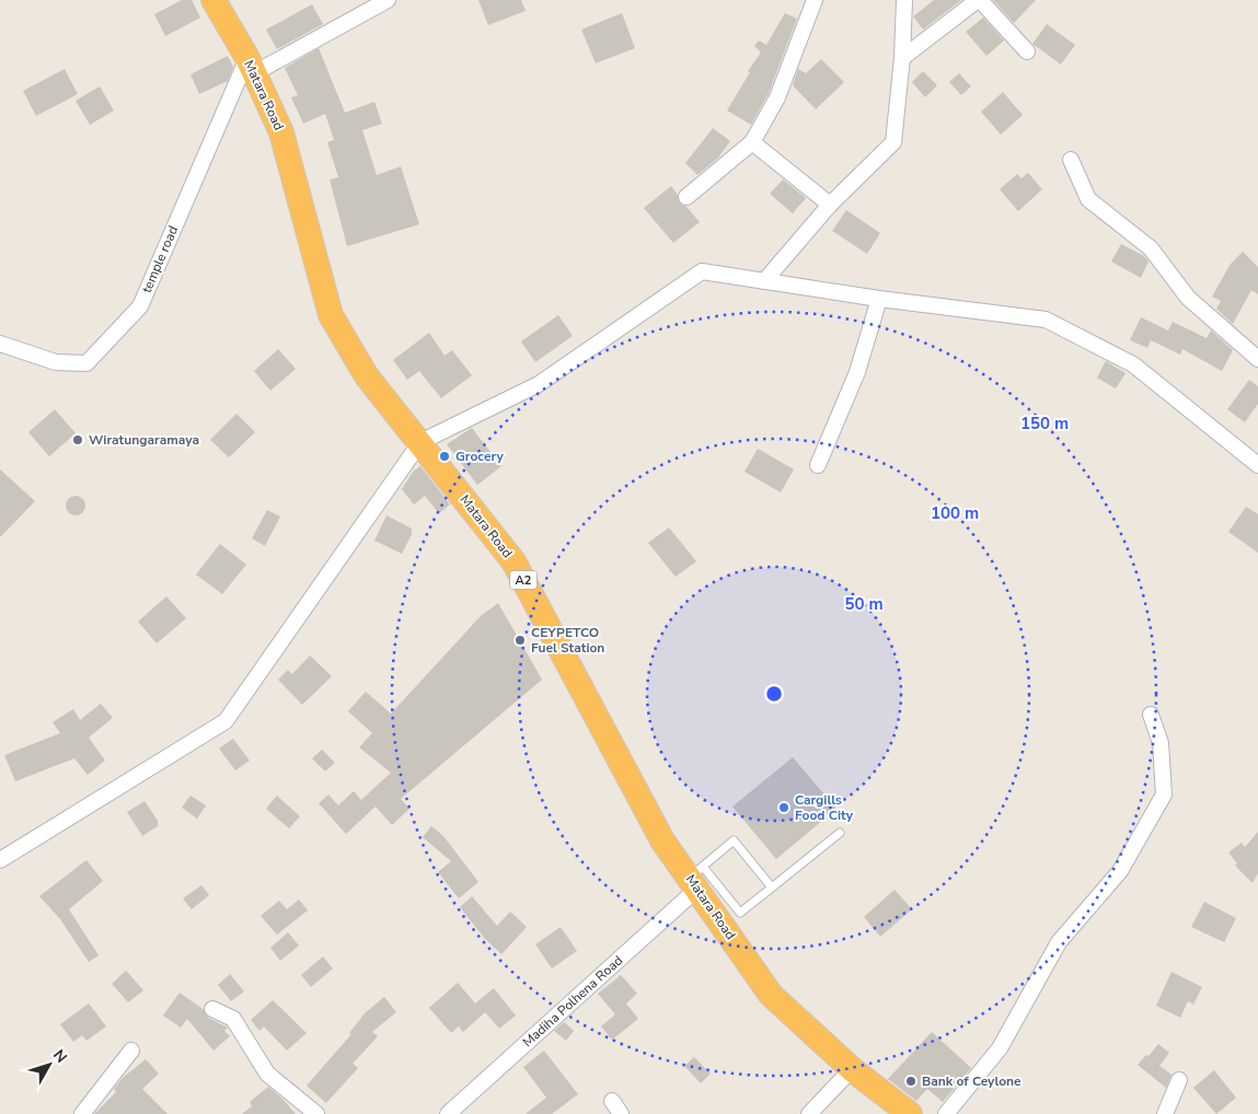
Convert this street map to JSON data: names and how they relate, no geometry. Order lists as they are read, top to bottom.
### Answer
{
  "streets": {
    "highway": ["Matara Road", "A2"],
    "street": ["temple road", "Madiha Polhena Road"]
  },
  "crossings": [
    ["Matara Road", "temple road"],
    ["Matara Road", "Madiha Polhena Road"]
  ],
  "places": [
    "Wiratungaramaya",
    "Grocery",
    "CEYPETCO Fuel Station",
    "Cargills Food City",
    "Bank of Ceylone"
  ],
  "north": "top right",
  "rings": ["150 m", "100 m", "50 m"]
}
